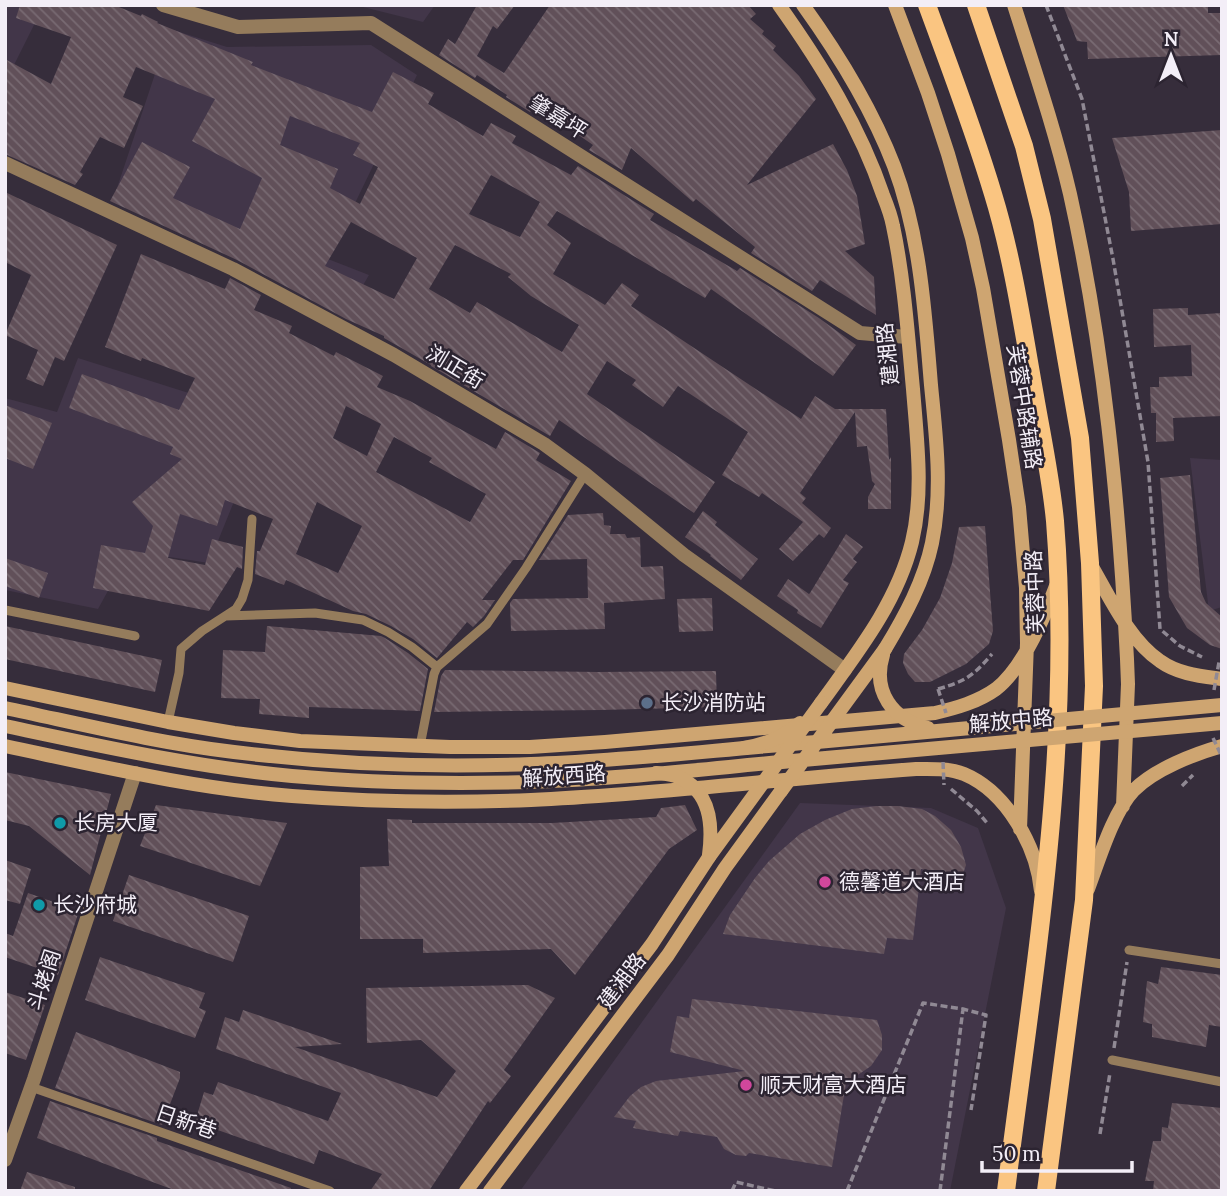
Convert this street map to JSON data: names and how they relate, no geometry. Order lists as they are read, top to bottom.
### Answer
{
  "streets": {
    "main road": [
      "建湘路",
      "芙蓉中路辅路",
      "芙蓉中路",
      "解放中路",
      "解放西路"
    ],
    "street": ["肇嘉坪", "浏正街", "斗姥阁"],
    "lane": ["日新巷"]
  },
  "crossings": [
    ["肇嘉坪", "建湘路"],
    ["建湘路", "浏正街"],
    ["建湘路", "解放中路"],
    ["建湘路", "解放西路"],
    ["芙蓉中路辅路", "解放西路"],
    ["芙蓉中路", "解放西路"],
    ["解放中路", "解放西路"],
    ["解放西路", "斗姥阁"],
    ["斗姥阁", "日新巷"]
  ],
  "places": [
    "长沙消防站",
    "长房大厦",
    "德馨道大酒店",
    "长沙府城",
    "顺天财富大酒店"
  ],
  "scale_bar": "50 m",
  "north": "top"
}
